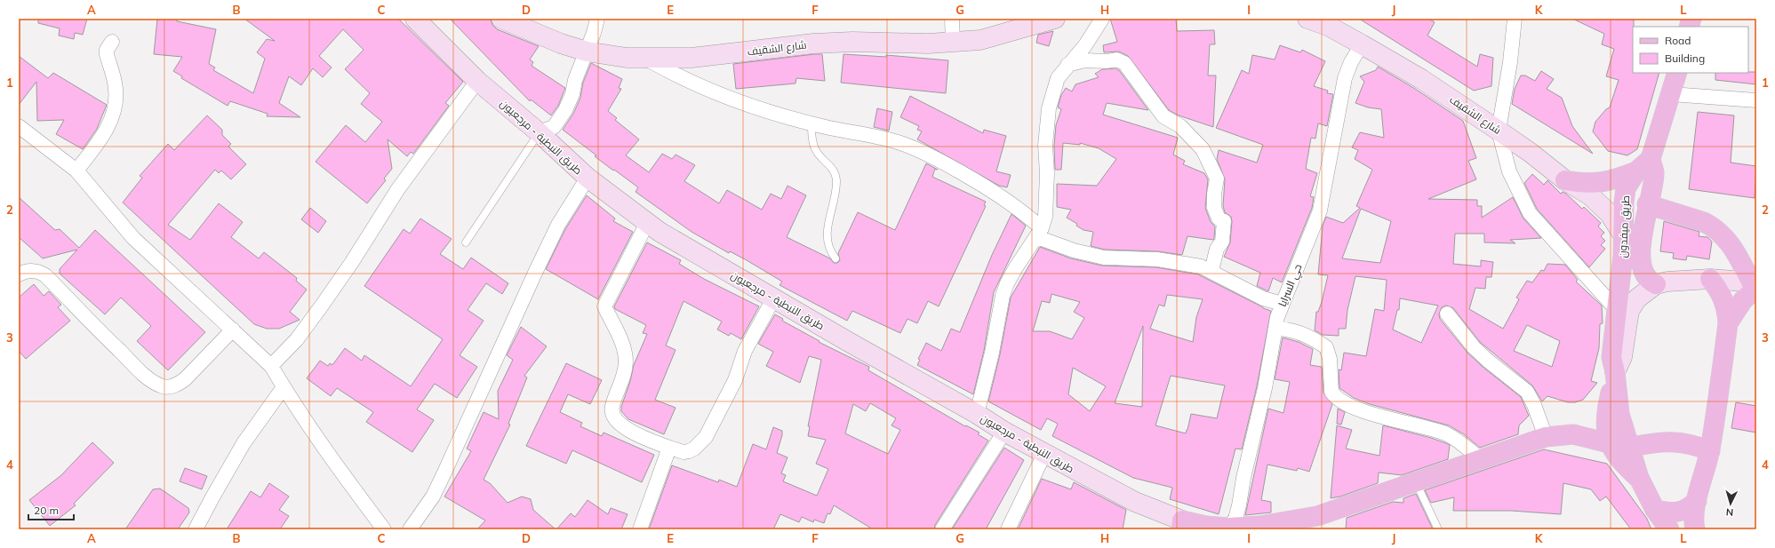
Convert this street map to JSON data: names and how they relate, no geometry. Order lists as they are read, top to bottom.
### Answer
{
  "streets": {
    "main road": ["شارع الشقيف", "طريق النبطية - مرجعيون", "طريق ميفدون"],
    "street": ["حي السرايا"]
  },
  "crossings": [
    ["شارع الشقيف", "طريق ميفدون"],
    ["شارع الشقيف", "حي السرايا"]
  ],
  "legend": ["Road", "Building"],
  "scale_bar": "20 m",
  "north": "bottom",
  "grid": {
    "columns": [
      "A",
      "B",
      "C",
      "D",
      "E",
      "F",
      "G",
      "H",
      "I",
      "J",
      "K",
      "L"
    ],
    "rows": [
      "1",
      "2",
      "3",
      "4"
    ]
  }
}
